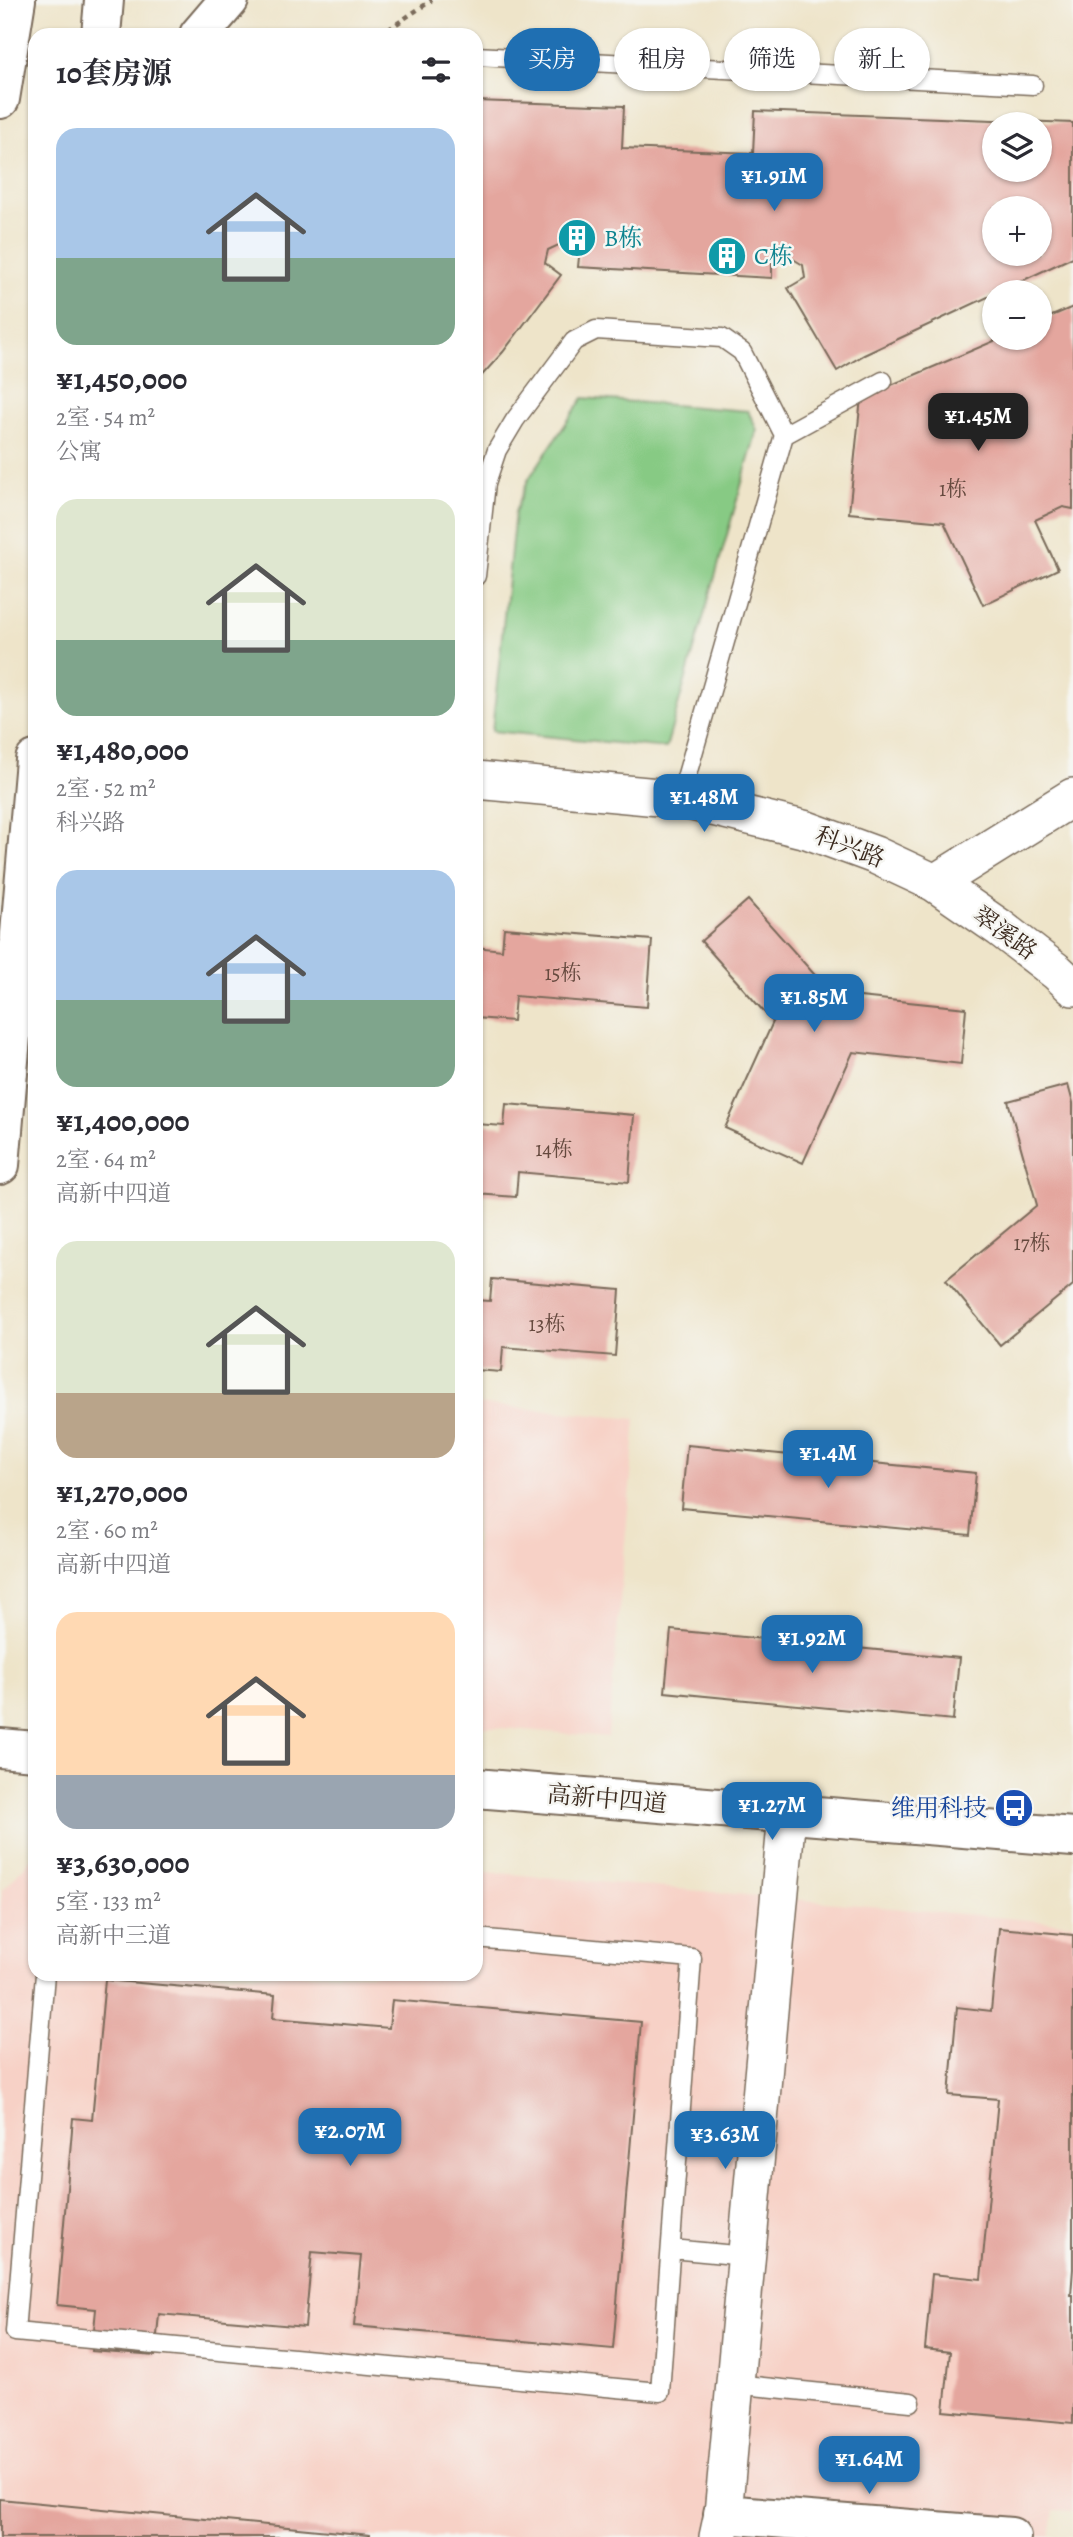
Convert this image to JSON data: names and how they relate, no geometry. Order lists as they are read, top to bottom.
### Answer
{
  "streets": {
    "main road": ["高新中四道"],
    "street": ["科兴路", "翠溪路"]
  },
  "crossings": [
    ["科兴路", "翠溪路"]
  ],
  "places": {
    "building": ["B栋", "C栋"],
    "bus stop": ["维用科技"]
  },
  "house_numbers": [
    "1栋",
    "15栋",
    "14栋",
    "17栋",
    "13栋"
  ],
  "page": {
    "chip": [
      "买房",
      "租房",
      "筛选",
      "新上"
    ],
    "heading": "10套房源",
    "map_buttons": ["+", "−"],
    "list": [
      {
        "name": "¥1,450,000",
        "note": "2室 · 54 m² · 公寓"
      },
      {
        "name": "¥1,480,000",
        "note": "2室 · 52 m² · 科兴路"
      },
      {
        "name": "¥1,400,000",
        "note": "2室 · 64 m² · 高新中四道"
      },
      {
        "name": "¥1,270,000",
        "note": "2室 · 60 m² · 高新中四道"
      },
      {
        "name": "¥3,630,000",
        "note": "5室 · 133 m² · 高新中三道"
      }
    ],
    "price": [
      "¥1.91M",
      "¥1.45M",
      "¥1.48M",
      "¥1.85M",
      "¥1.4M",
      "¥1.92M",
      "¥1.27M",
      "¥2.07M",
      "¥3.63M",
      "¥1.64M"
    ]
  }
}
